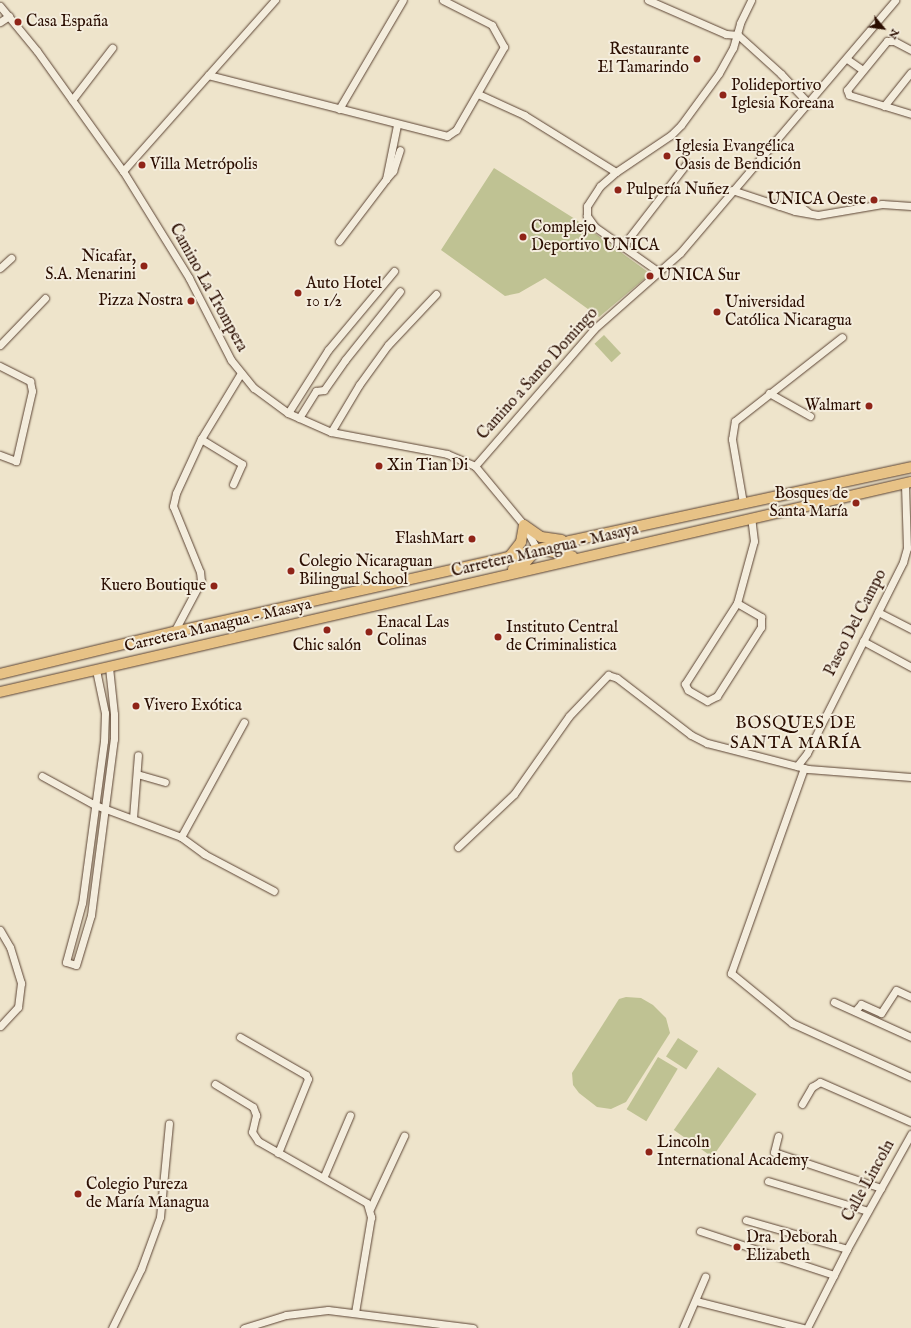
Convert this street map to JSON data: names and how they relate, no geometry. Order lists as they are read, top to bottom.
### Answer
{
  "streets": {
    "highway": ["Carretera Managua - Masaya"],
    "street": [
      "Camino La Trompera",
      "Camino a Santo Domingo",
      "Paseo Del Campo",
      "Calle Lincoln"
    ]
  },
  "crossings": [
    ["Camino La Trompera", "Camino a Santo Domingo"],
    ["Carretera Managua - Masaya", "Paseo Del Campo"]
  ],
  "districts": ["BOSQUES DE SANTA MARÍA"],
  "places": [
    "Casa España",
    "Restaurante El Tamarindo",
    "Polideportivo Iglesia Koreana",
    "Iglesia Evangélica Oasis de Bendición",
    "Villa Metrópolis",
    "Pulpería Nuñez",
    "UNICA Oeste",
    "Complejo Deportivo UNICA",
    "Nicafar, S.A. Menarini",
    "UNICA Sur",
    "Auto Hotel 10 1/2",
    "Pizza Nostra",
    "Universidad Católica Nicaragua",
    "Walmart",
    "Xin Tian Di",
    "Bosques de Santa María",
    "FlashMart",
    "Colegio Nicaraguan Bilingual School",
    "Kuero Boutique",
    "Chic salón",
    "Enacal Las Colinas",
    "Instituto Central de Criminalistica",
    "Vivero Exótica",
    "Lincoln International Academy",
    "Colegio Pureza de María Managua",
    "Dra. Deborah Elizabeth"
  ],
  "north": "bottom right"
}
